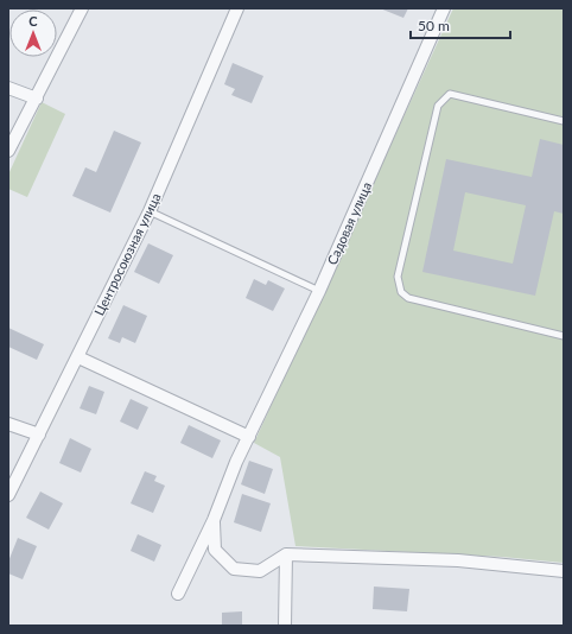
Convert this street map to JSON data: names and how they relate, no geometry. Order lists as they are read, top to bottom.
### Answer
{
  "streets": {
    "street": ["Садовая улица", "Центросоюзная улица"]
  },
  "scale_bar": "50 m",
  "north": "top"
}
